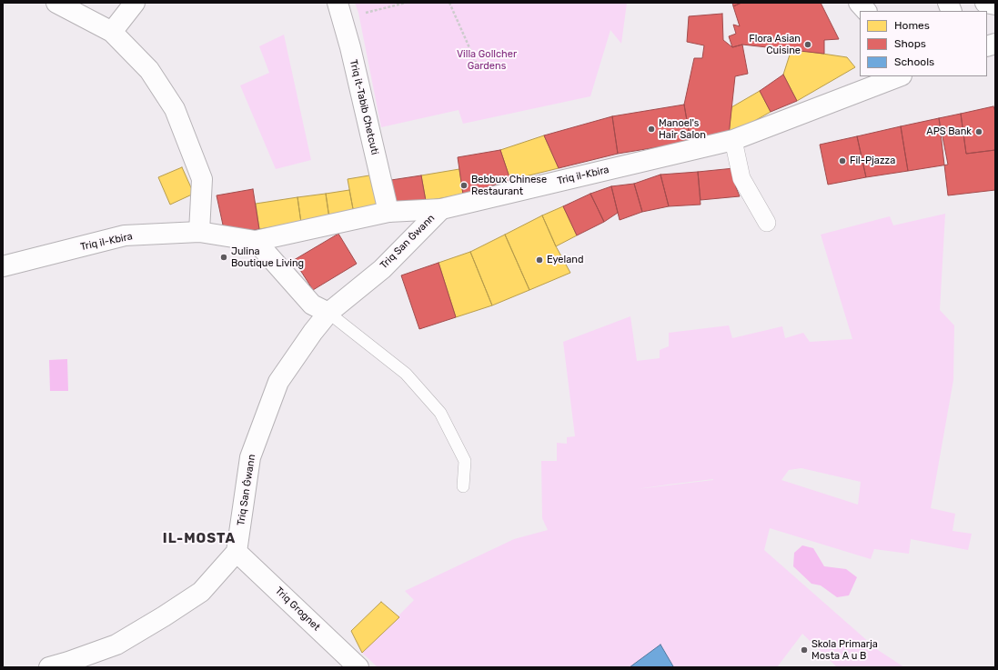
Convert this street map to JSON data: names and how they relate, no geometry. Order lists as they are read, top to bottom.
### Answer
{
  "streets": {
    "street": [
      "Triq it-Tabib Chetcuti",
      "Triq il-Kbira",
      "Triq San Ġwann",
      "Triq Grognet"
    ]
  },
  "crossings": [
    ["Triq it-Tabib Chetcuti", "Triq il-Kbira"],
    ["Triq il-Kbira", "Triq San Ġwann"],
    ["Triq San Ġwann", "Triq Grognet"]
  ],
  "districts": ["IL-MOSTA"],
  "parks": ["Villa Gollcher Gardens"],
  "places": [
    "Flora Asian Cuisine",
    "Manoel's Hair Salon",
    "APS Bank",
    "Fil-Pjazza",
    "Bebbux Chinese Restaurant",
    "Julina Boutique Living",
    "Eyeland",
    "Skola Primarja Mosta A u B"
  ],
  "legend": ["Homes", "Shops", "Schools"]
}
